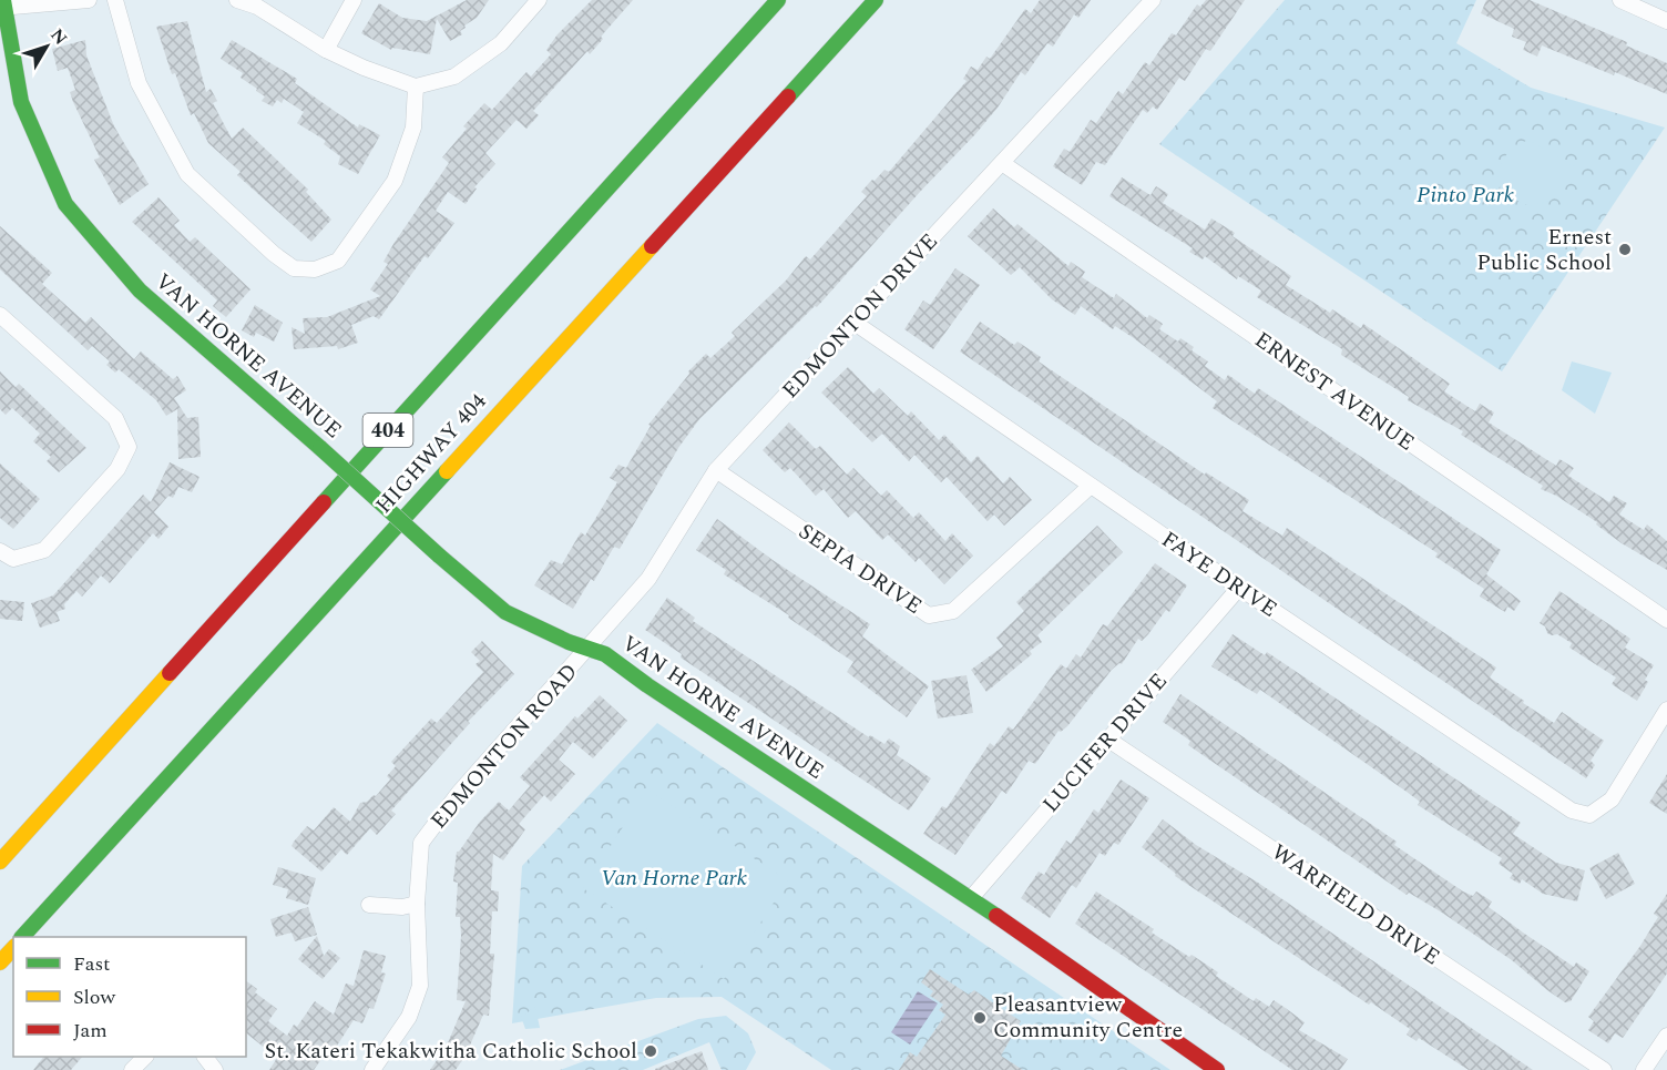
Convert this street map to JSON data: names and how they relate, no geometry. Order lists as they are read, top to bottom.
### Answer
{
  "streets": {
    "main road": ["VAN HORNE AVENUE", "404", "HIGHWAY 404"],
    "street": [
      "EDMONTON DRIVE",
      "ERNEST AVENUE",
      "SEPIA DRIVE",
      "FAYE DRIVE",
      "LUCIFER DRIVE",
      "EDMONTON ROAD",
      "WARFIELD DRIVE"
    ]
  },
  "crossings": [
    ["EDMONTON DRIVE", "VAN HORNE AVENUE"],
    ["EDMONTON DRIVE", "ERNEST AVENUE"],
    ["EDMONTON DRIVE", "SEPIA DRIVE"],
    ["EDMONTON DRIVE", "FAYE DRIVE"],
    ["EDMONTON DRIVE", "EDMONTON ROAD"],
    ["VAN HORNE AVENUE", "LUCIFER DRIVE"],
    ["VAN HORNE AVENUE", "EDMONTON ROAD"],
    ["SEPIA DRIVE", "FAYE DRIVE"],
    ["FAYE DRIVE", "LUCIFER DRIVE"],
    ["LUCIFER DRIVE", "WARFIELD DRIVE"]
  ],
  "parks": ["Pinto Park", "Van Horne Park"],
  "places": ["Ernest Public School", "Pleasantview Community Centre", "St. Kateri Tekakwitha Catholic School"],
  "legend": ["Fast", "Slow", "Jam"],
  "north": "top right"
}
